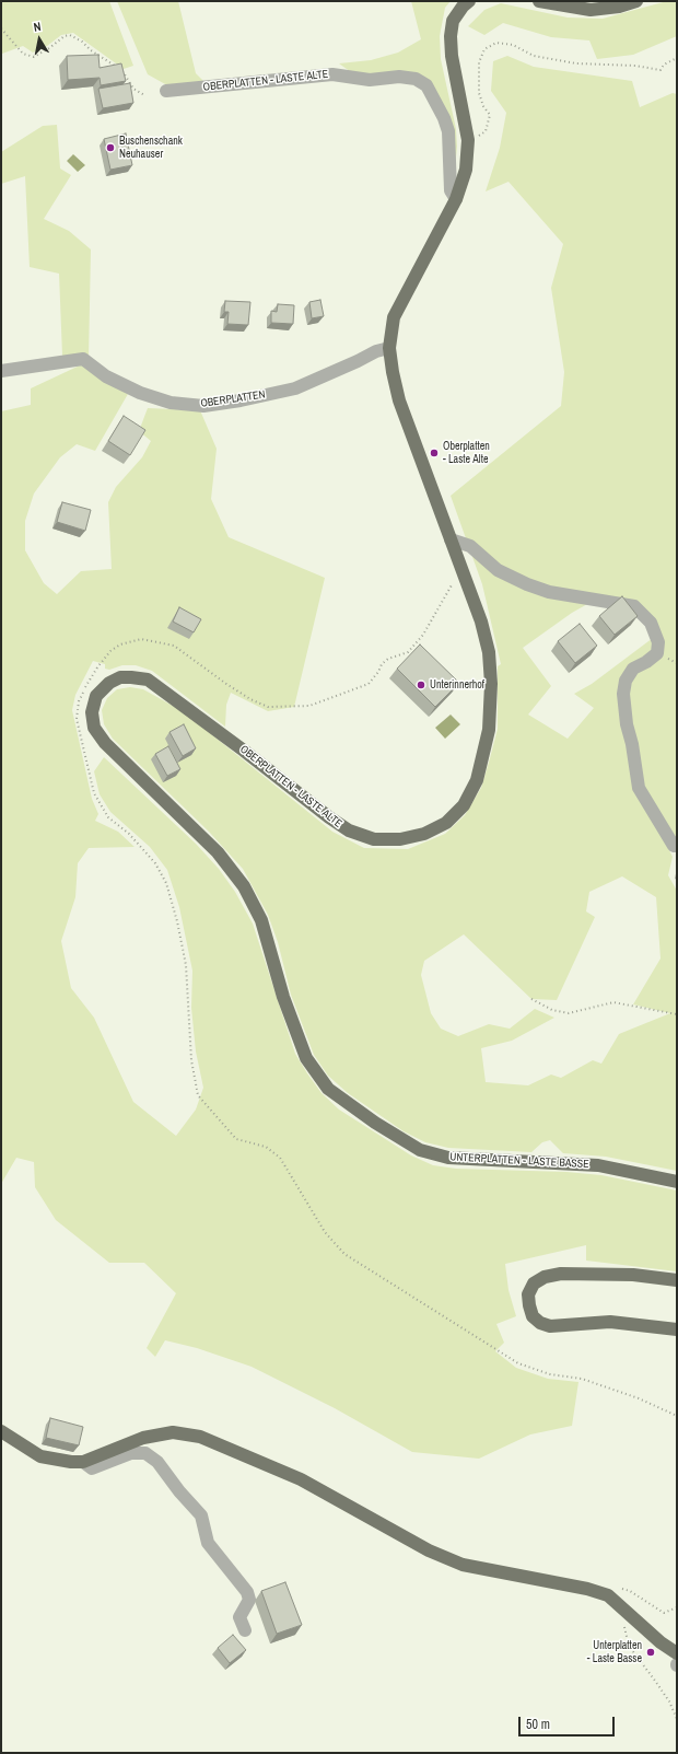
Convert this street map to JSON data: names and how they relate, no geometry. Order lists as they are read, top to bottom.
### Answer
{
  "streets": {
    "main road": ["OBERPLATTEN - LASTE ALTE", "UNTERPLATTEN - LASTE BASSE"],
    "street": ["OBERPLATTEN"]
  },
  "crossings": [
    ["OBERPLATTEN - LASTE ALTE", "OBERPLATTEN"],
    ["OBERPLATTEN - LASTE ALTE", "UNTERPLATTEN - LASTE BASSE"]
  ],
  "places": [
    "Buschenschank Neuhauser",
    "Oberplatten - Laste Alte",
    "Unterinnerhof",
    "Unterplatten - Laste Basse"
  ],
  "scale_bar": "50 m",
  "north": "top"
}
